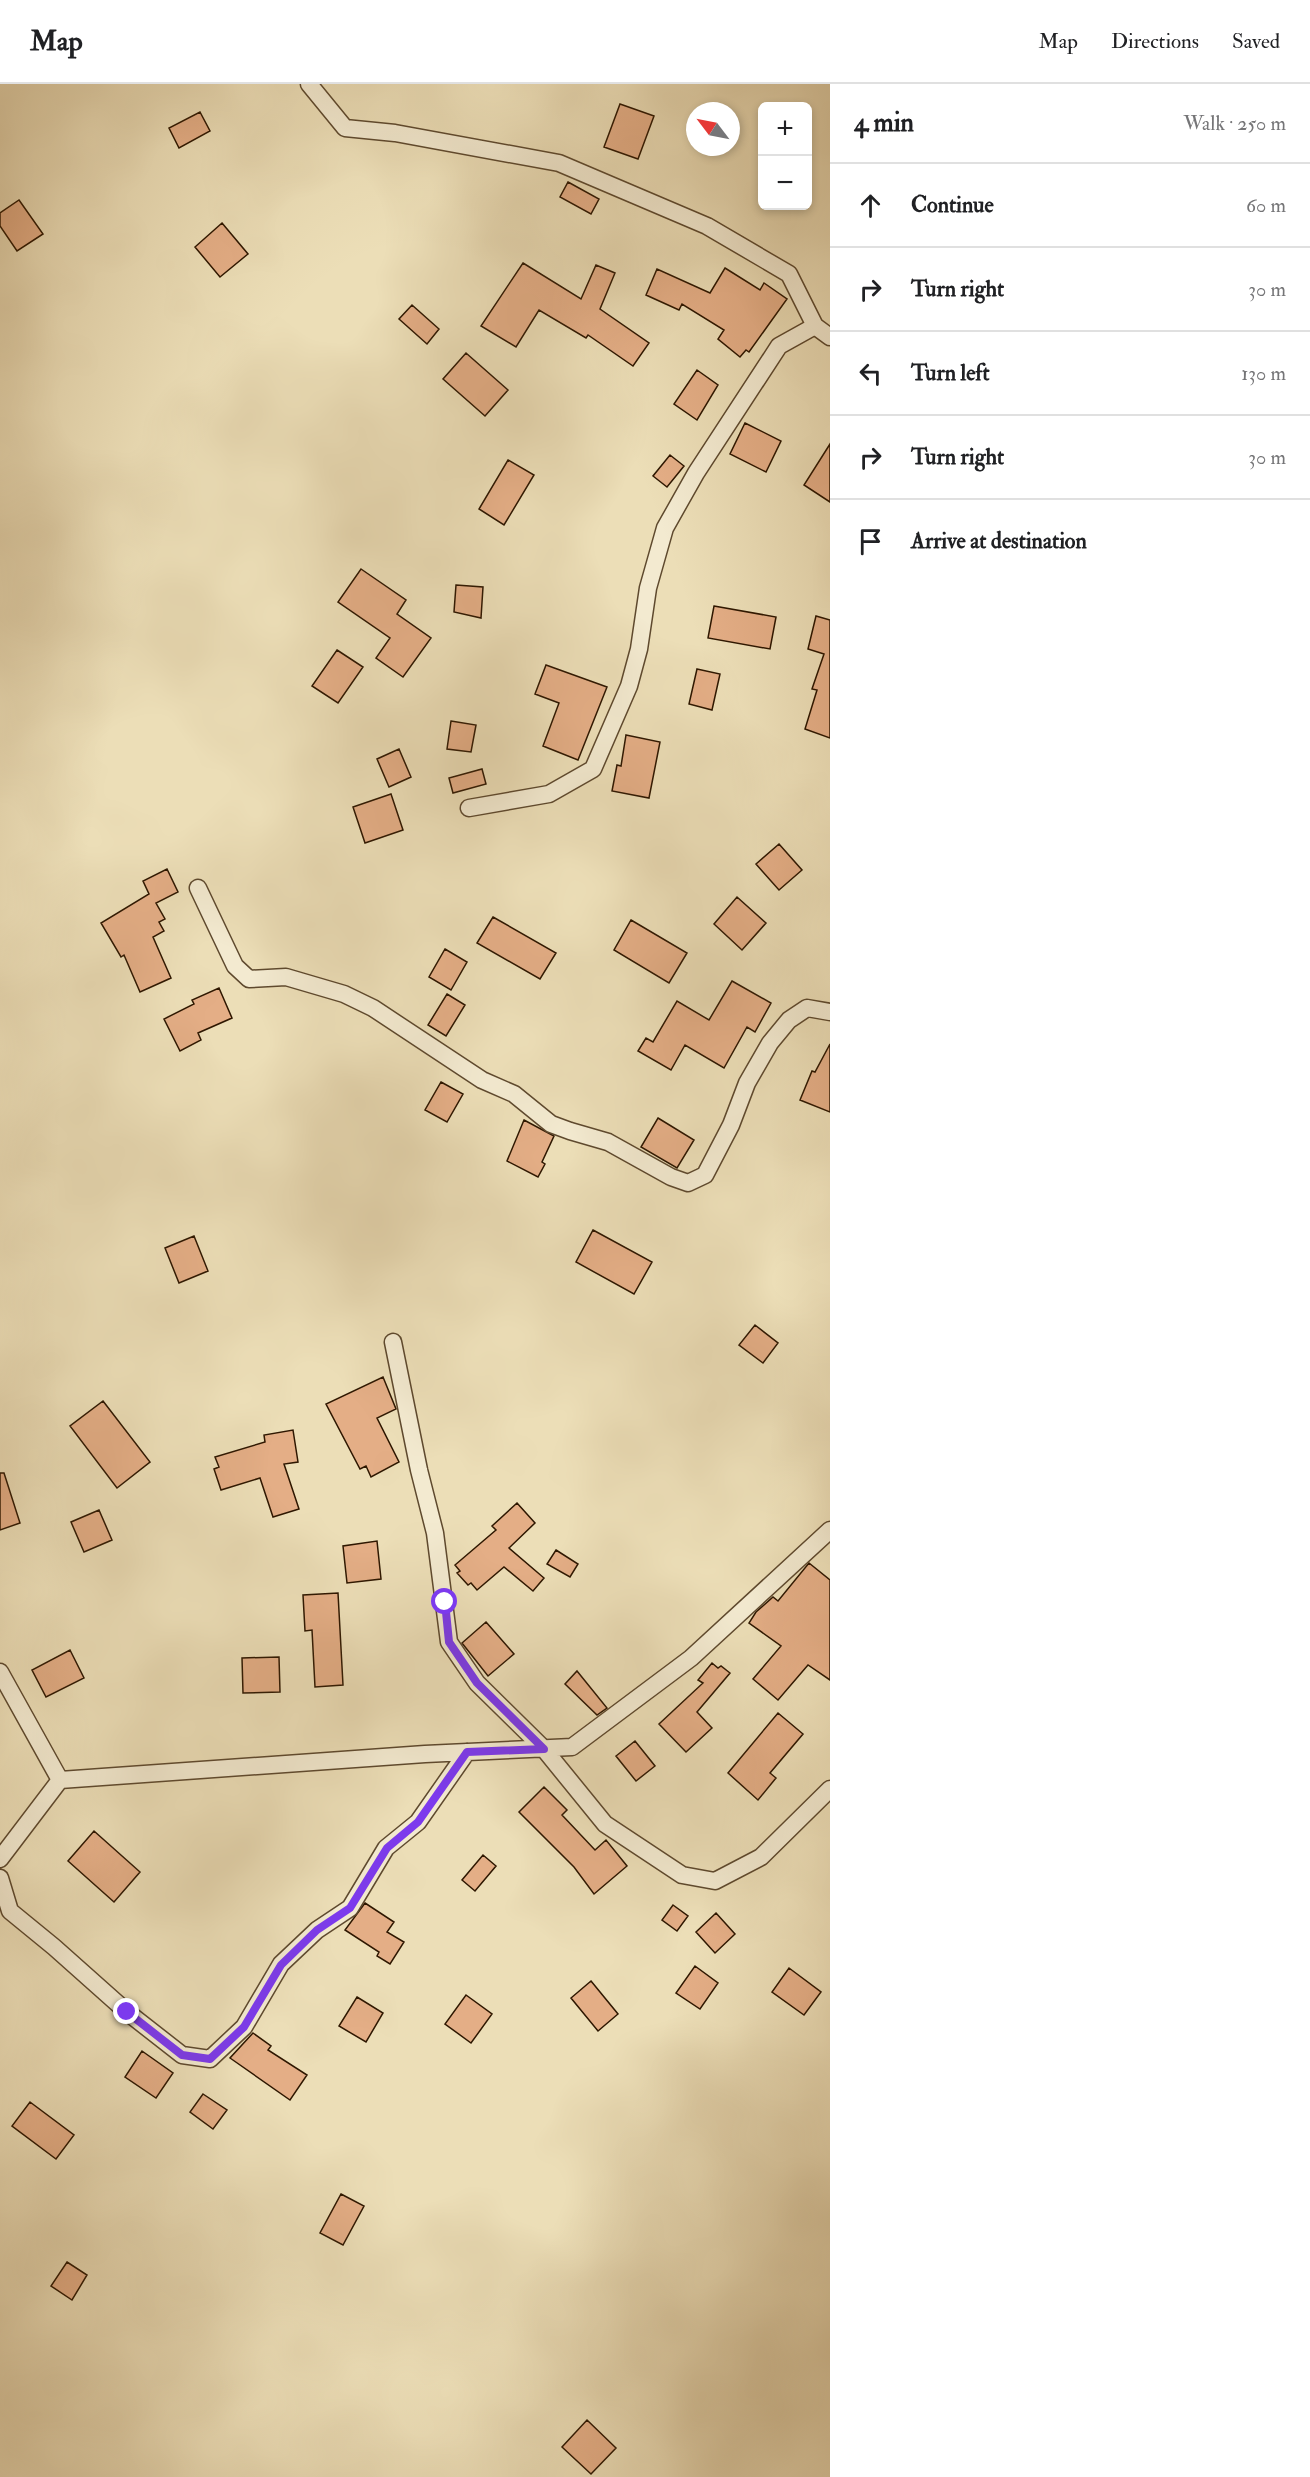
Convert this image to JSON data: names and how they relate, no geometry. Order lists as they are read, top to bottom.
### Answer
{
  "north": "top left",
  "page": {
    "header": "Map",
    "nav": ["Map", "Directions", "Saved"],
    "heading": ["4 min", "Walk · 250 m"],
    "map_buttons": ["+", "−"],
    "list": [
      ["Continue", "60 m"],
      ["Turn right", "30 m"],
      ["Turn left", "130 m"],
      ["Turn right", "30 m"],
      "Arrive at destination"
    ]
  }
}
